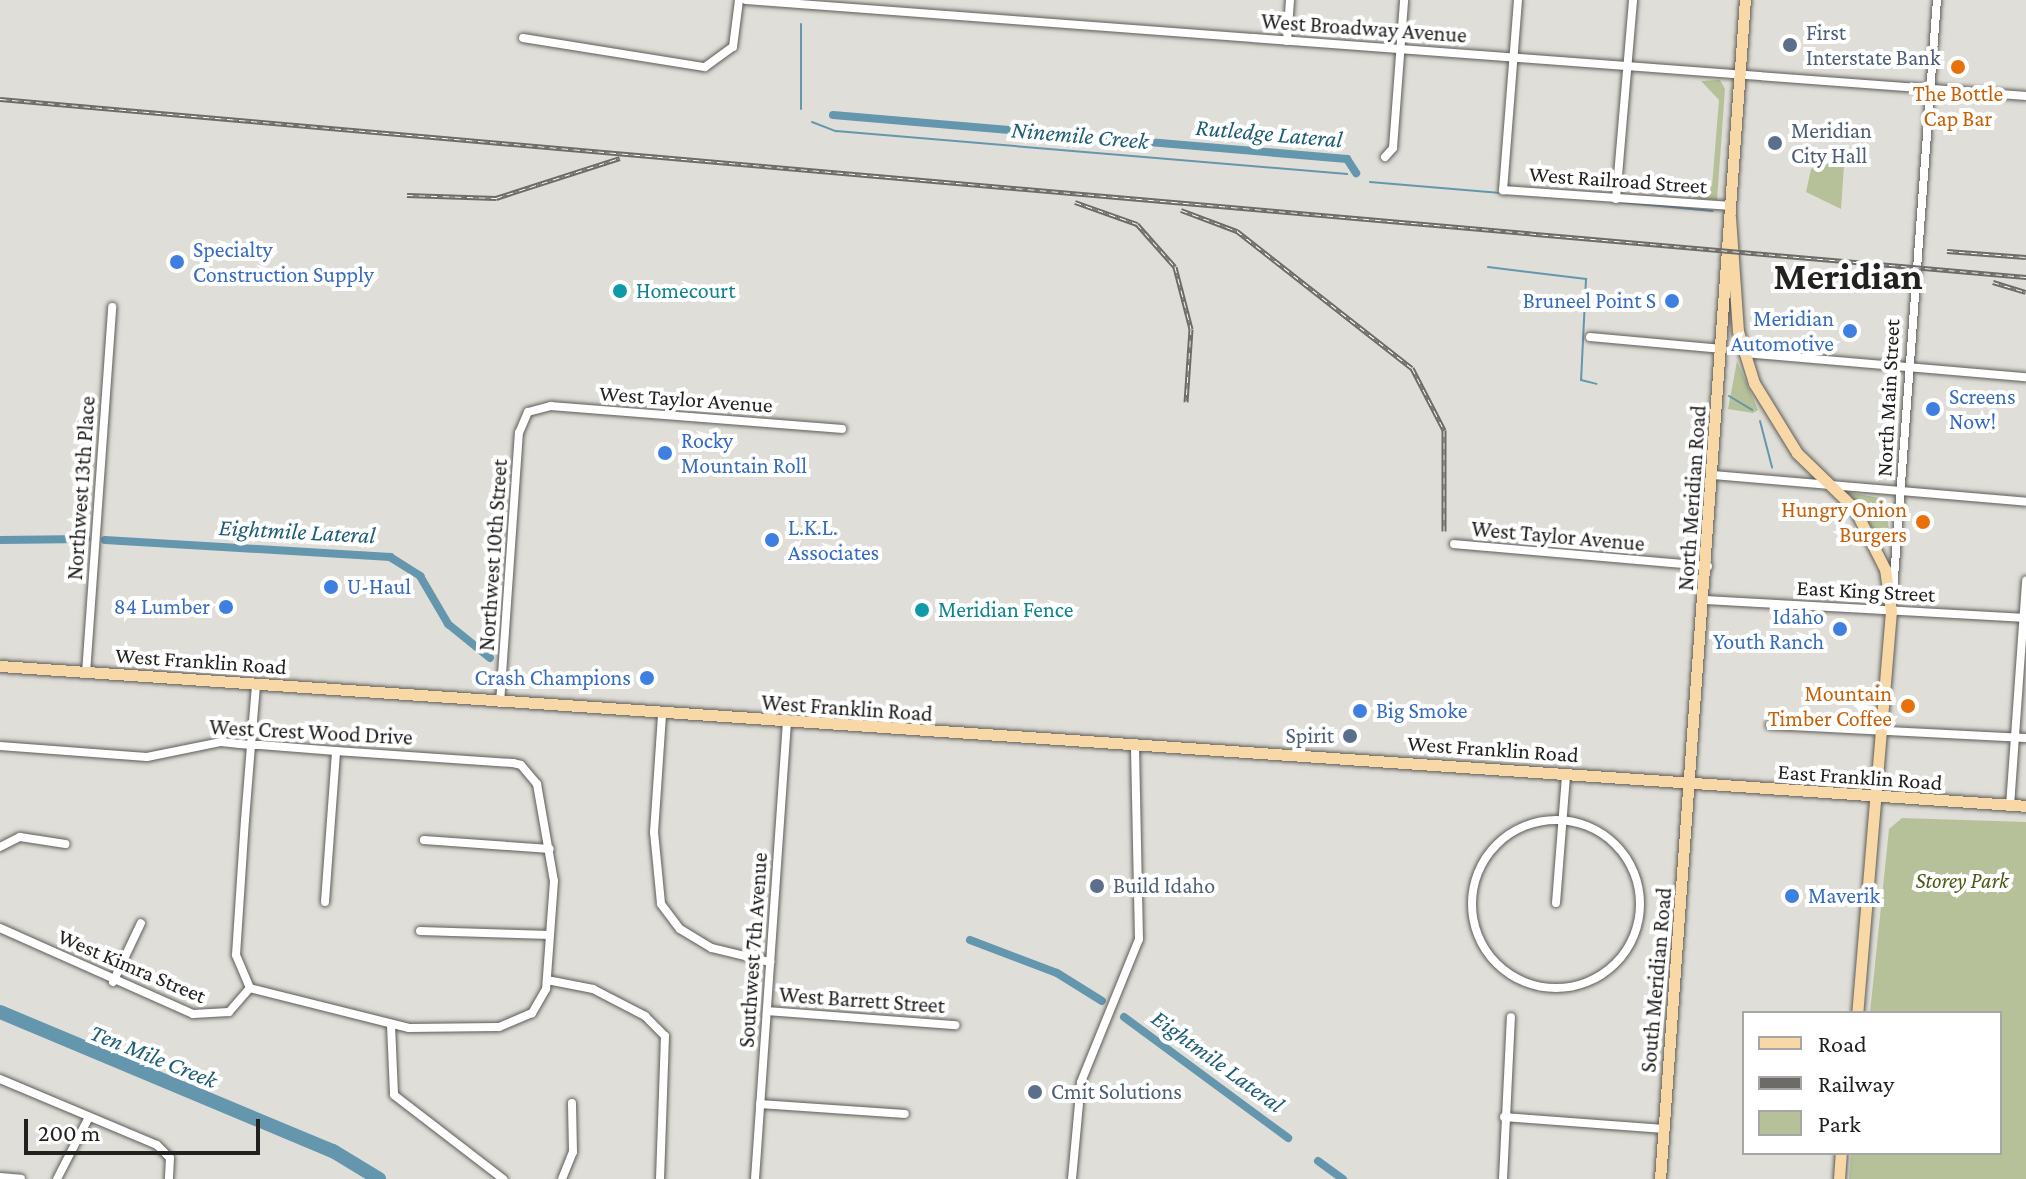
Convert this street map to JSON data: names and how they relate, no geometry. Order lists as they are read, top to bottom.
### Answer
{
  "streets": {
    "main road": [
      "North Main Street",
      "North Meridian Road",
      "West Franklin Road",
      "East Franklin Road",
      "South Meridian Road"
    ],
    "street": [
      "West Broadway Avenue",
      "West Railroad Street",
      "West Taylor Avenue",
      "Northwest 13th Place",
      "Northwest 10th Street",
      "East King Street",
      "West Crest Wood Drive",
      "Southwest 7th Avenue",
      "West Kimra Street",
      "West Barrett Street"
    ]
  },
  "crossings": [
    ["West Broadway Avenue", "West Railroad Street"],
    ["West Broadway Avenue", "North Main Street"],
    ["West Broadway Avenue", "North Meridian Road"],
    ["West Railroad Street", "North Meridian Road"],
    ["North Main Street", "North Meridian Road"],
    ["North Main Street", "East King Street"],
    ["North Main Street", "East Franklin Road"],
    ["West Taylor Avenue", "North Meridian Road"],
    ["West Taylor Avenue", "Northwest 10th Street"],
    ["Northwest 13th Place", "West Franklin Road"],
    ["North Meridian Road", "East King Street"],
    ["North Meridian Road", "West Franklin Road"],
    ["North Meridian Road", "East Franklin Road"],
    ["North Meridian Road", "South Meridian Road"],
    ["Northwest 10th Street", "West Franklin Road"],
    ["West Franklin Road", "East Franklin Road"],
    ["West Franklin Road", "Southwest 7th Avenue"],
    ["West Franklin Road", "South Meridian Road"],
    ["East Franklin Road", "South Meridian Road"],
    ["Southwest 7th Avenue", "West Barrett Street"]
  ],
  "districts": ["Meridian"],
  "water": [
    "Rutledge Lateral",
    "Ninemile Creek",
    "Eightmile Lateral",
    "Ten Mile Creek"
  ],
  "parks": ["Storey Park"],
  "places": [
    "First Interstate Bank",
    "The Bottle Cap Bar",
    "Meridian City Hall",
    "Specialty Construction Supply",
    "Homecourt",
    "Bruneel Point S",
    "Meridian Automotive",
    "Screens Now!",
    "Rocky Mountain Roll",
    "Hungry Onion Burgers",
    "L.K.L. Associates",
    "U-Haul",
    "84 Lumber",
    "Meridian Fence",
    "Idaho Youth Ranch",
    "Crash Champions",
    "Mountain Timber Coffee",
    "Big Smoke",
    "Spirit",
    "Build Idaho",
    "Maverik",
    "Cmit Solutions"
  ],
  "legend": ["Road", "Railway", "Park"],
  "scale_bar": "200 m"
}
